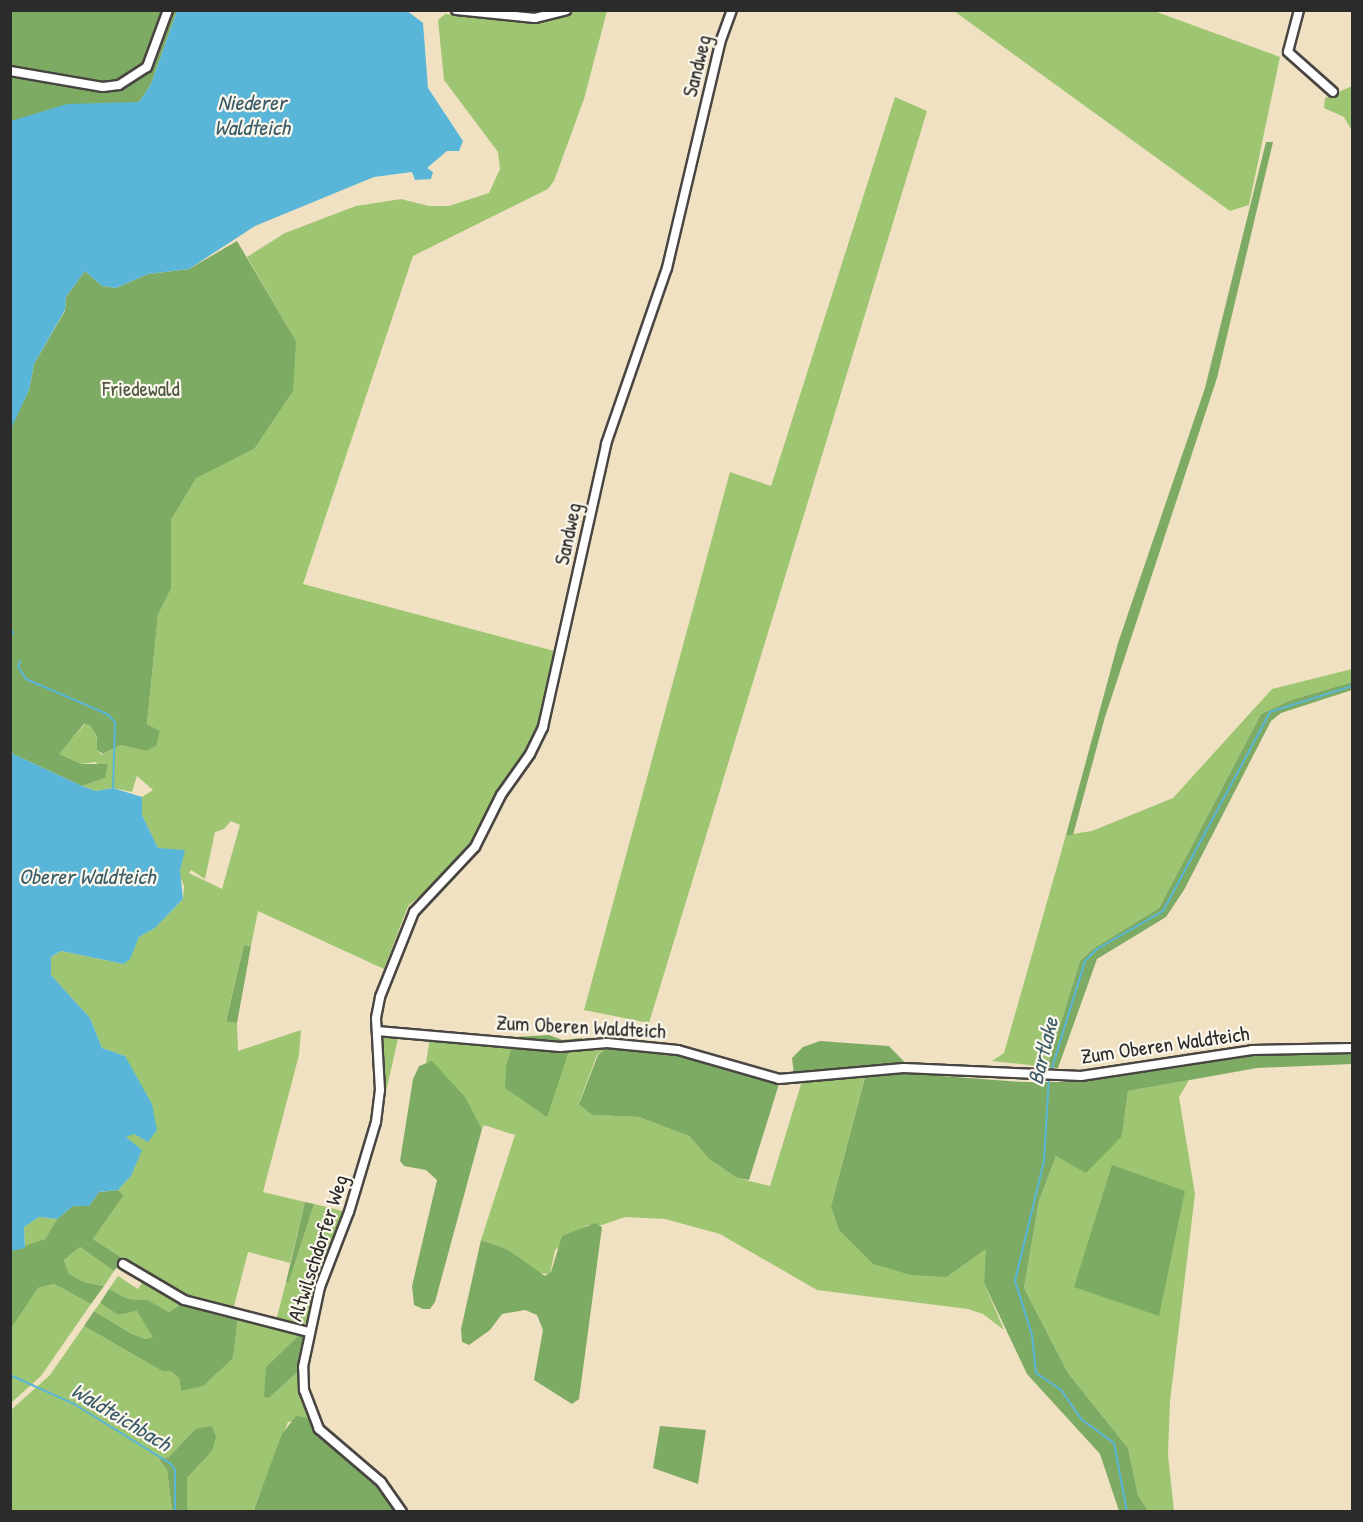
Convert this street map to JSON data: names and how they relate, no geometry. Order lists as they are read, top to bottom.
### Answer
{
  "streets": {
    "street": ["Sandweg", "Zum Oberen Waldteich", "Altwilschdorfer Weg"]
  },
  "crossings": [
    ["Sandweg", "Zum Oberen Waldteich"],
    ["Sandweg", "Altwilschdorfer Weg"],
    ["Zum Oberen Waldteich", "Altwilschdorfer Weg"]
  ],
  "water": [
    "Niederer Waldteich",
    "Oberer Waldteich",
    "Bartlake",
    "Waldteichbach"
  ],
  "parks": ["Friedewald"]
}
